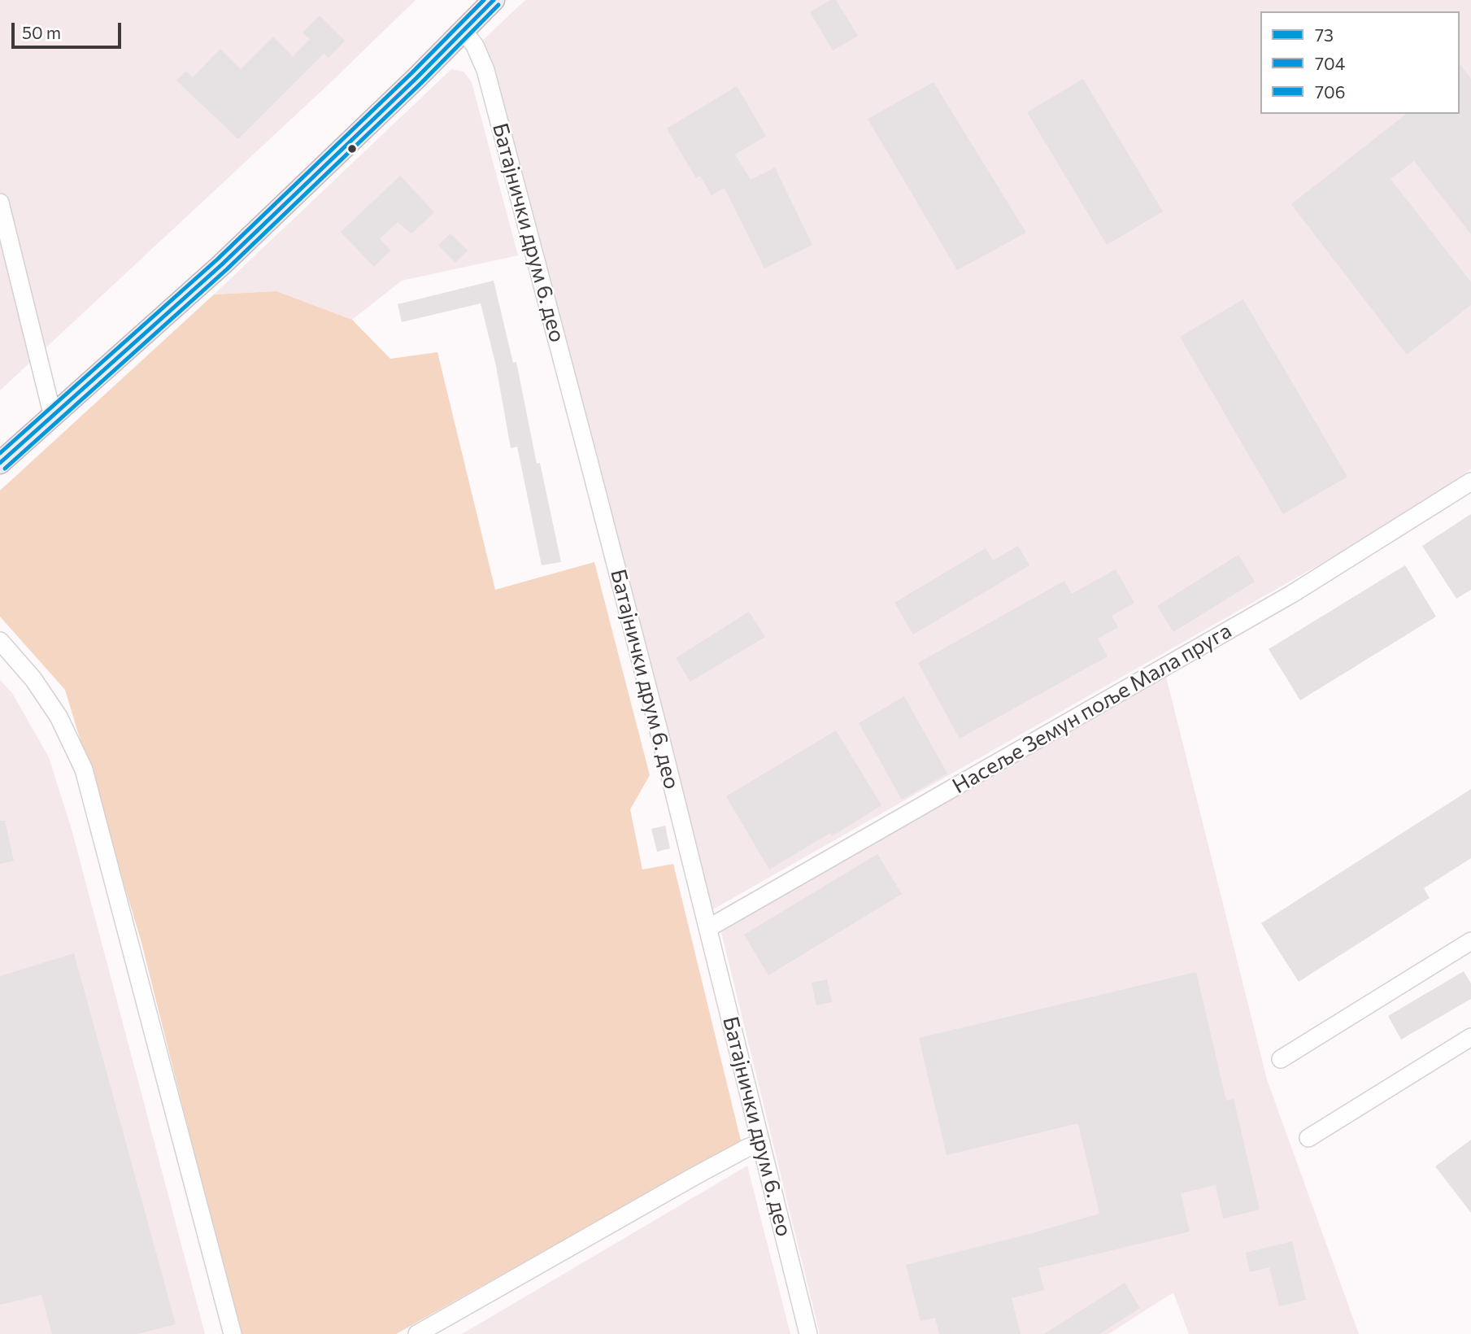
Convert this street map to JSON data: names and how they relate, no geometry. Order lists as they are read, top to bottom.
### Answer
{
  "streets": {
    "street": ["Батајнички друм 6. део", "Насеље Земун поље Мала пруга"]
  },
  "crossings": [
    ["Батајнички друм 6. део", "Насеље Земун поље Мала пруга"]
  ],
  "lines": ["transit line 73", "transit line 706", "transit line 704"],
  "legend": ["73", "704", "706"],
  "scale_bar": "50 m"
}
